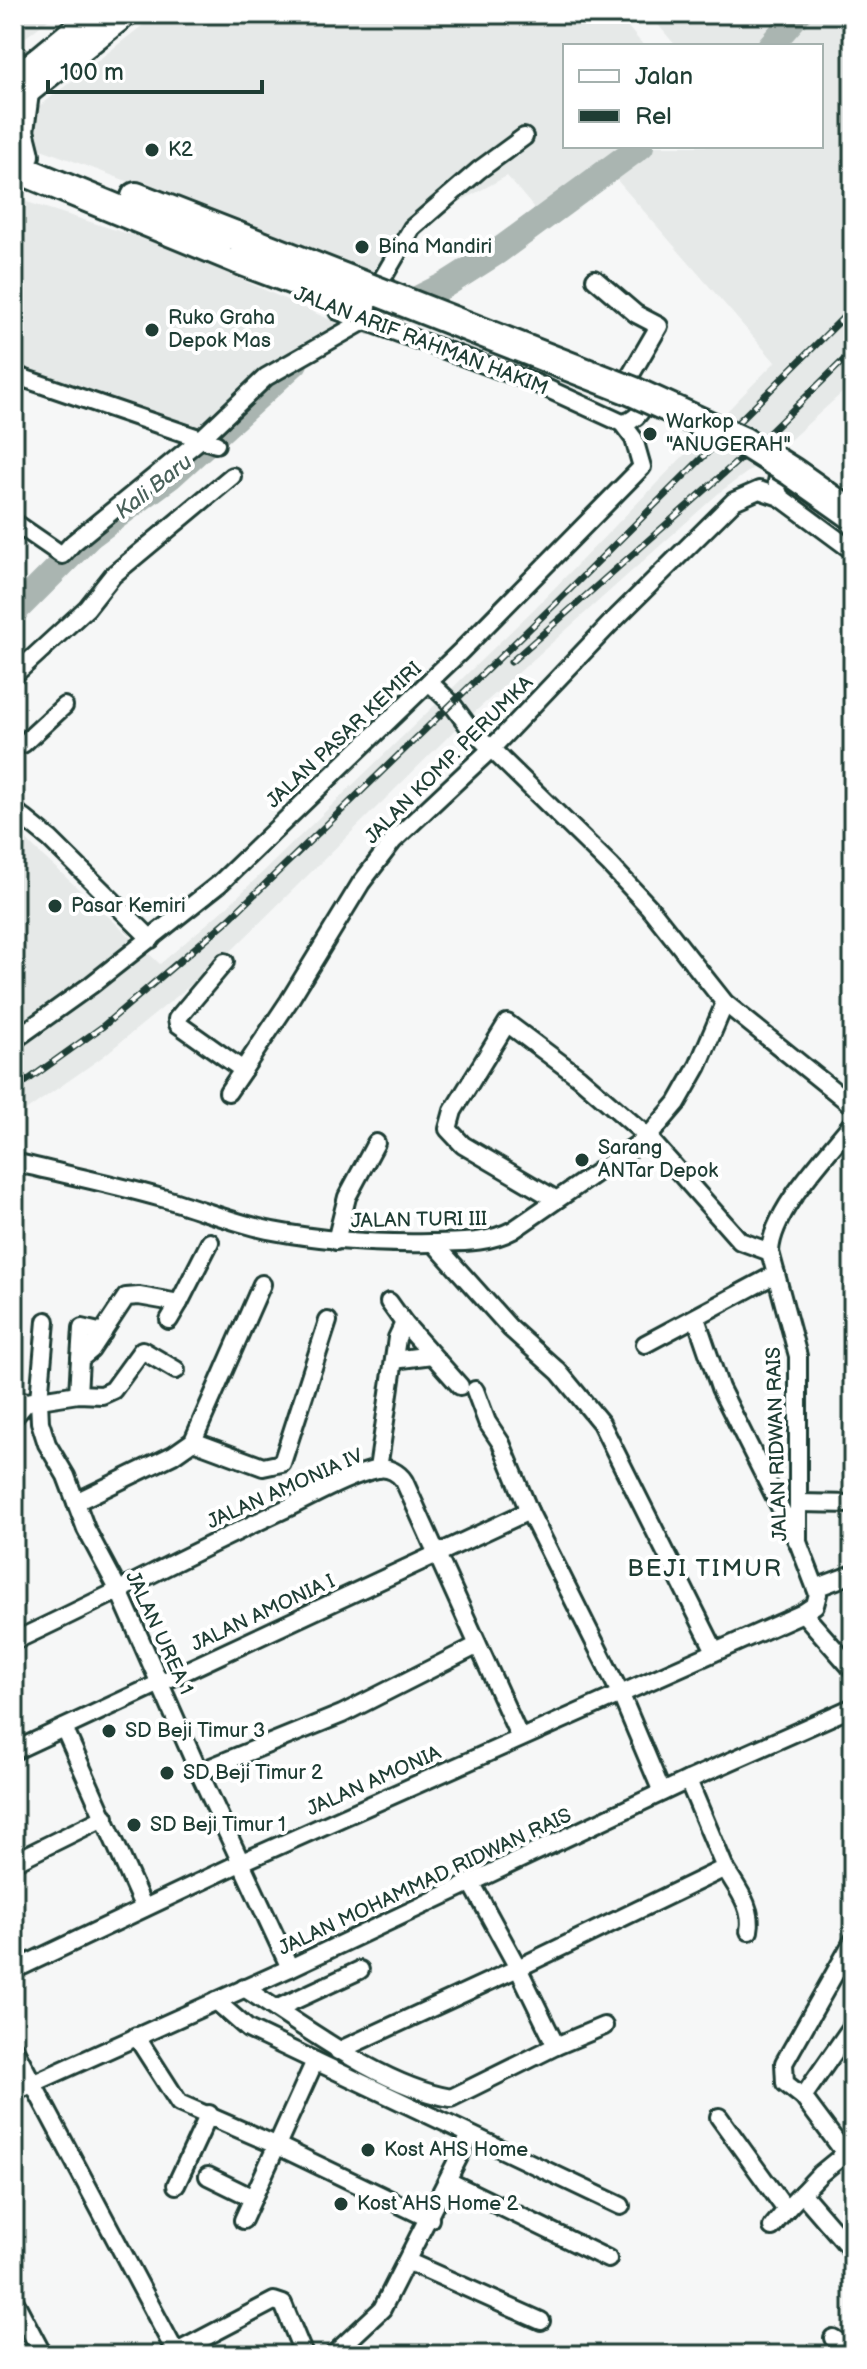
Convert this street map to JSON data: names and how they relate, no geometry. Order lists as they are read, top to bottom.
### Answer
{
  "streets": {
    "highway": ["JALAN ARIF RAHMAN HAKIM"],
    "street": [
      "JALAN PASAR KEMIRI",
      "JALAN KOMP. PERUMKA",
      "JALAN TURI III",
      "JALAN RIDWAN RAIS",
      "JALAN AMONIA IV",
      "JALAN AMONIA I",
      "JALAN UREA 1",
      "JALAN AMONIA",
      "JALAN MOHAMMAD RIDWAN RAIS"
    ]
  },
  "crossings": [
    ["JALAN ARIF RAHMAN HAKIM", "JALAN PASAR KEMIRI"],
    ["JALAN AMONIA IV", "JALAN AMONIA I"],
    ["JALAN AMONIA IV", "JALAN UREA 1"],
    ["JALAN AMONIA IV", "JALAN AMONIA"],
    ["JALAN AMONIA I", "JALAN UREA 1"],
    ["JALAN UREA 1", "JALAN AMONIA"],
    ["JALAN UREA 1", "JALAN MOHAMMAD RIDWAN RAIS"]
  ],
  "districts": ["BEJI TIMUR"],
  "water": ["Kali Baru"],
  "places": [
    "K2",
    "Bina Mandiri",
    "Ruko Graha Depok Mas",
    "Warkop \"ANUGERAH\"",
    "Pasar Kemiri",
    "Sarang ANTar Depok",
    "SD Beji Timur 3",
    "SD Beji Timur 2",
    "SD Beji Timur 1",
    "Kost AHS Home",
    "Kost AHS Home 2"
  ],
  "legend": ["Jalan", "Rel"],
  "scale_bar": "100 m"
}
